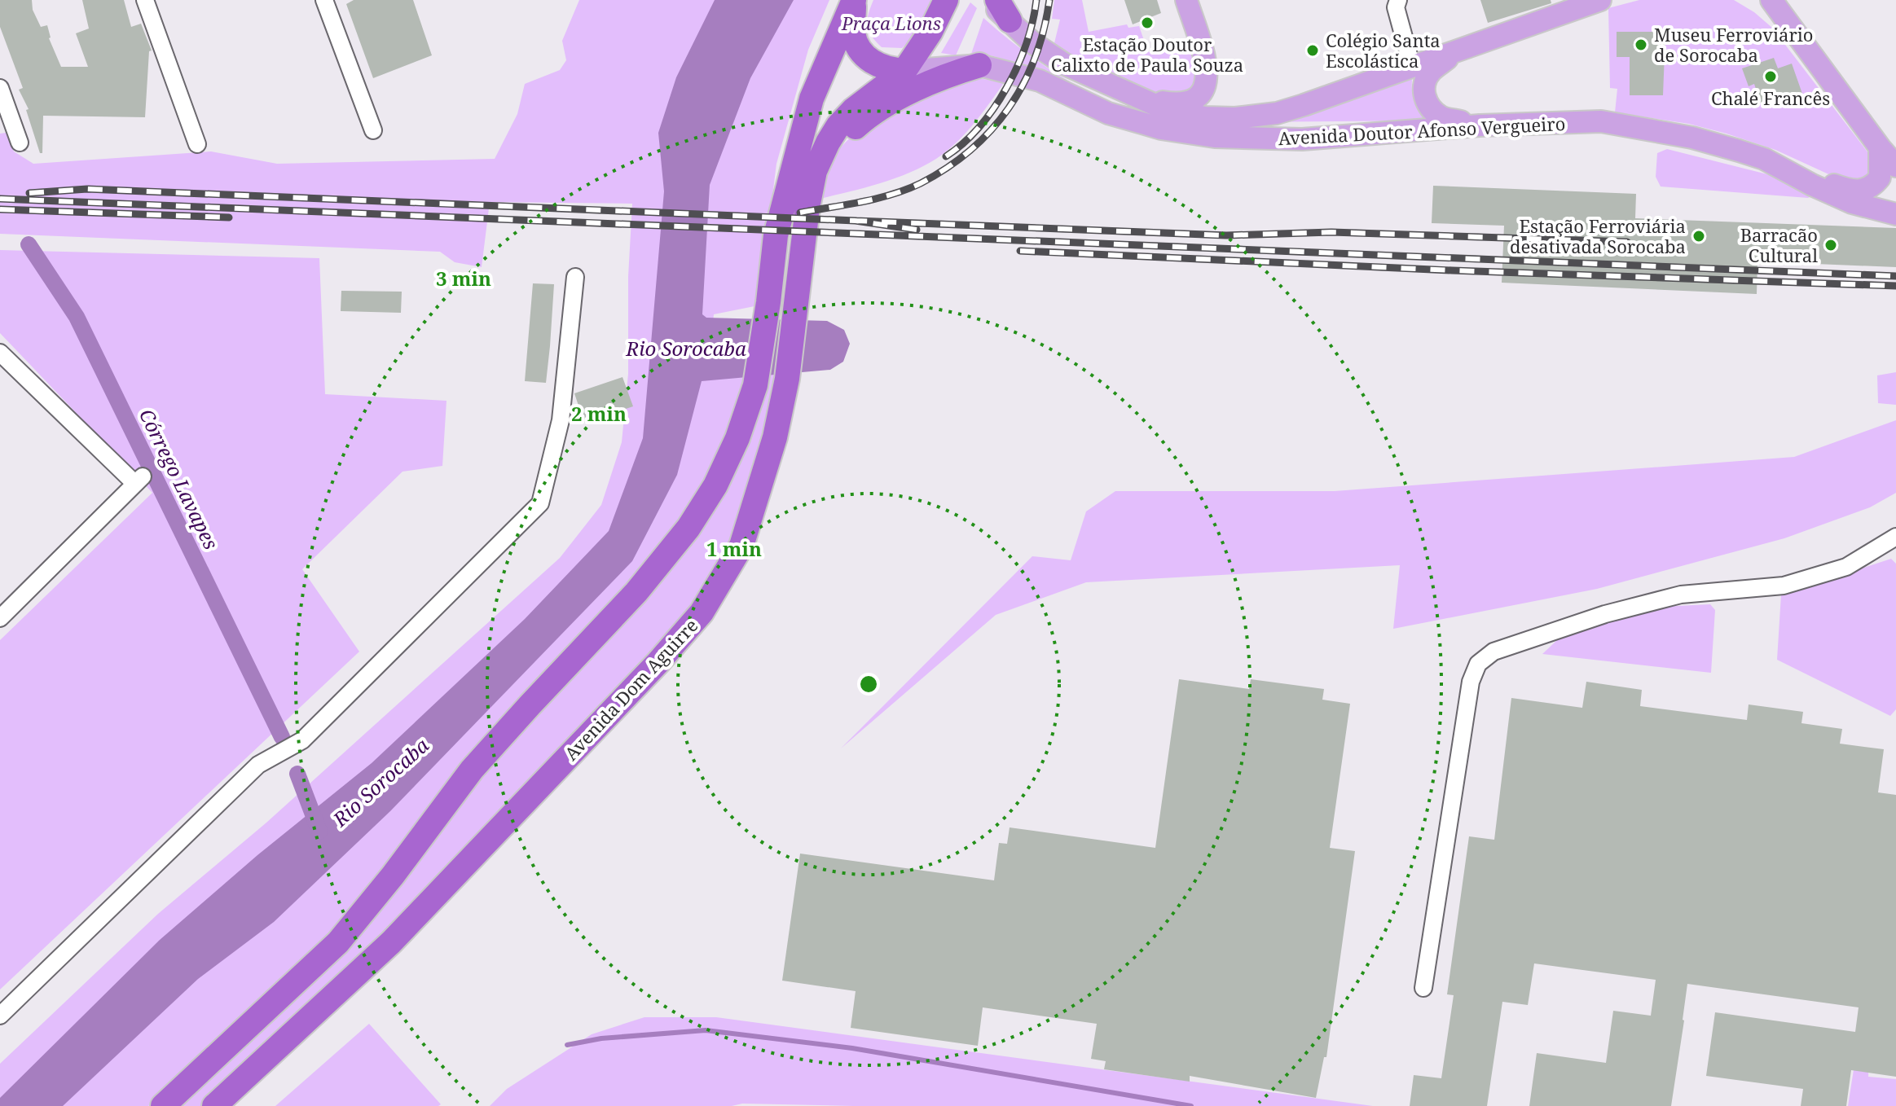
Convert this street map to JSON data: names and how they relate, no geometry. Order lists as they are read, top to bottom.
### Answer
{
  "streets": {
    "highway": ["Avenida Dom Aguirre"],
    "main road": ["Avenida Doutor Afonso Vergueiro"]
  },
  "crossings": [
    ["Avenida Doutor Afonso Vergueiro", "Avenida Dom Aguirre"]
  ],
  "water": ["Rio Sorocaba", "Córrego Lavapes"],
  "parks": ["Praça Lions"],
  "places": [
    "Estação Doutor Calixto de Paula Souza",
    "Museu Ferroviário de Sorocaba",
    "Colégio Santa Escolástica",
    "Chalé Francês",
    "Estação Ferroviária desativada Sorocaba",
    "Barracão Cultural"
  ],
  "rings": ["3 min", "2 min", "1 min"]
}
